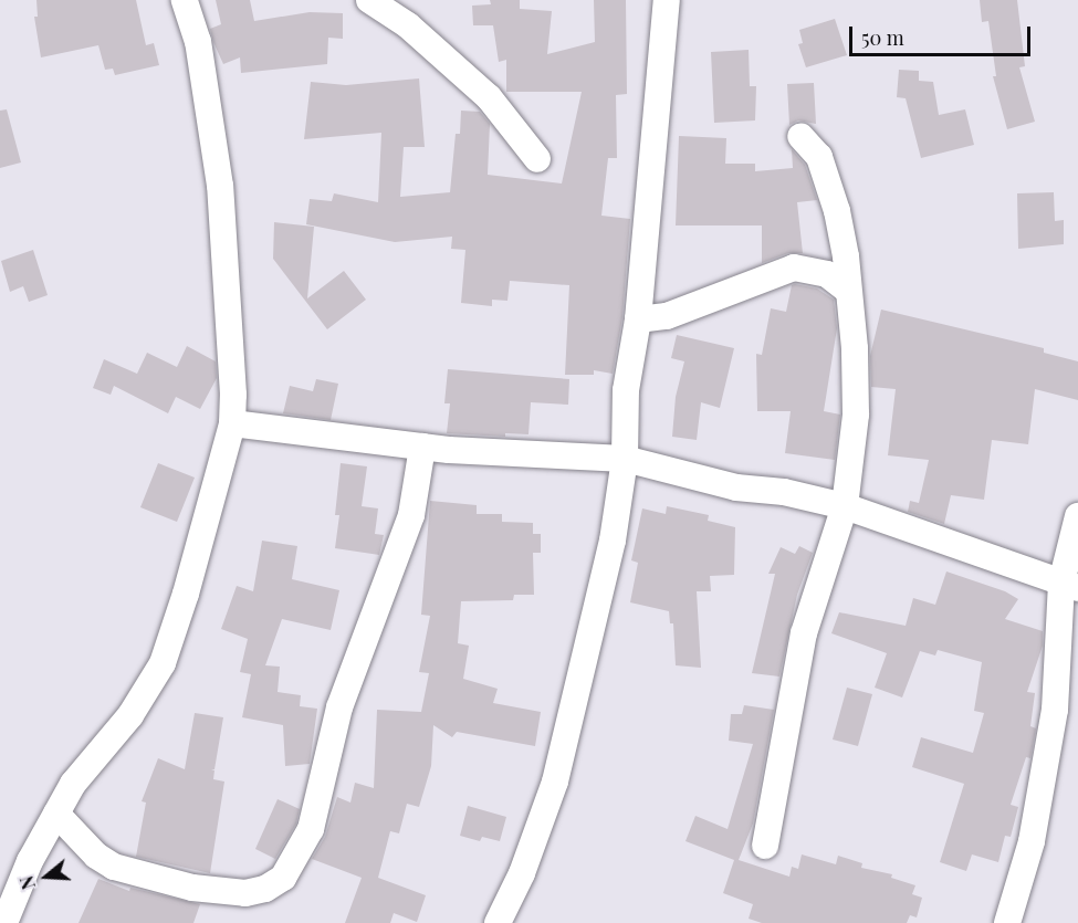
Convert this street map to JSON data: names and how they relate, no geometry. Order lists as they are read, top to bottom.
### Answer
{
  "scale_bar": "50 m",
  "north": "left"
}
